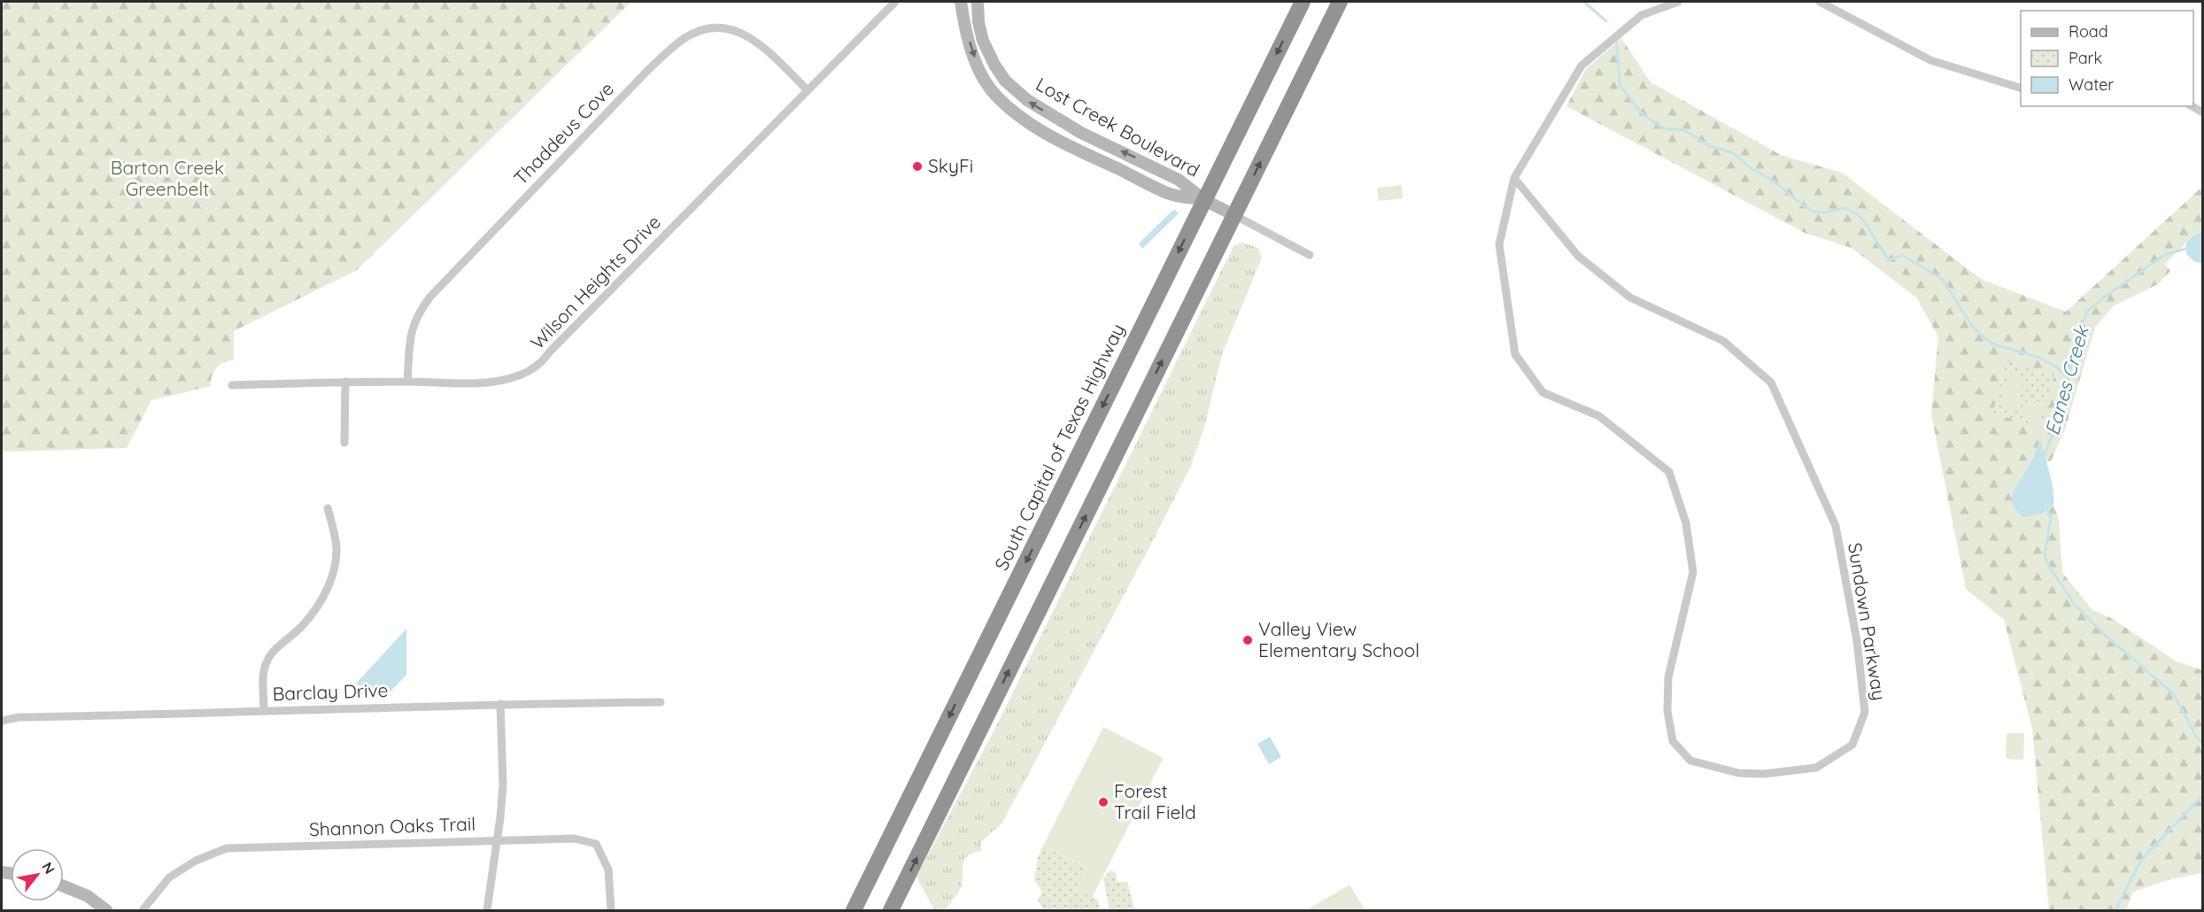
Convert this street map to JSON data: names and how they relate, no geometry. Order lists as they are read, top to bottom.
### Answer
{
  "streets": {
    "highway": ["South Capital of Texas Highway"],
    "street": [
      "Lost Creek Boulevard",
      "Thaddeus Cove",
      "Wilson Heights Drive",
      "Sundown Parkway",
      "Barclay Drive",
      "Shannon Oaks Trail"
    ]
  },
  "crossings": [
    ["Lost Creek Boulevard", "South Capital of Texas Highway"],
    ["Thaddeus Cove", "Wilson Heights Drive"]
  ],
  "water": ["Eanes Creek"],
  "parks": ["Barton Creek Greenbelt"],
  "places": ["SkyFi", "Valley View Elementary School", "Forest Trail Field"],
  "legend": ["Road", "Park", "Water"],
  "north": "top right"
}
